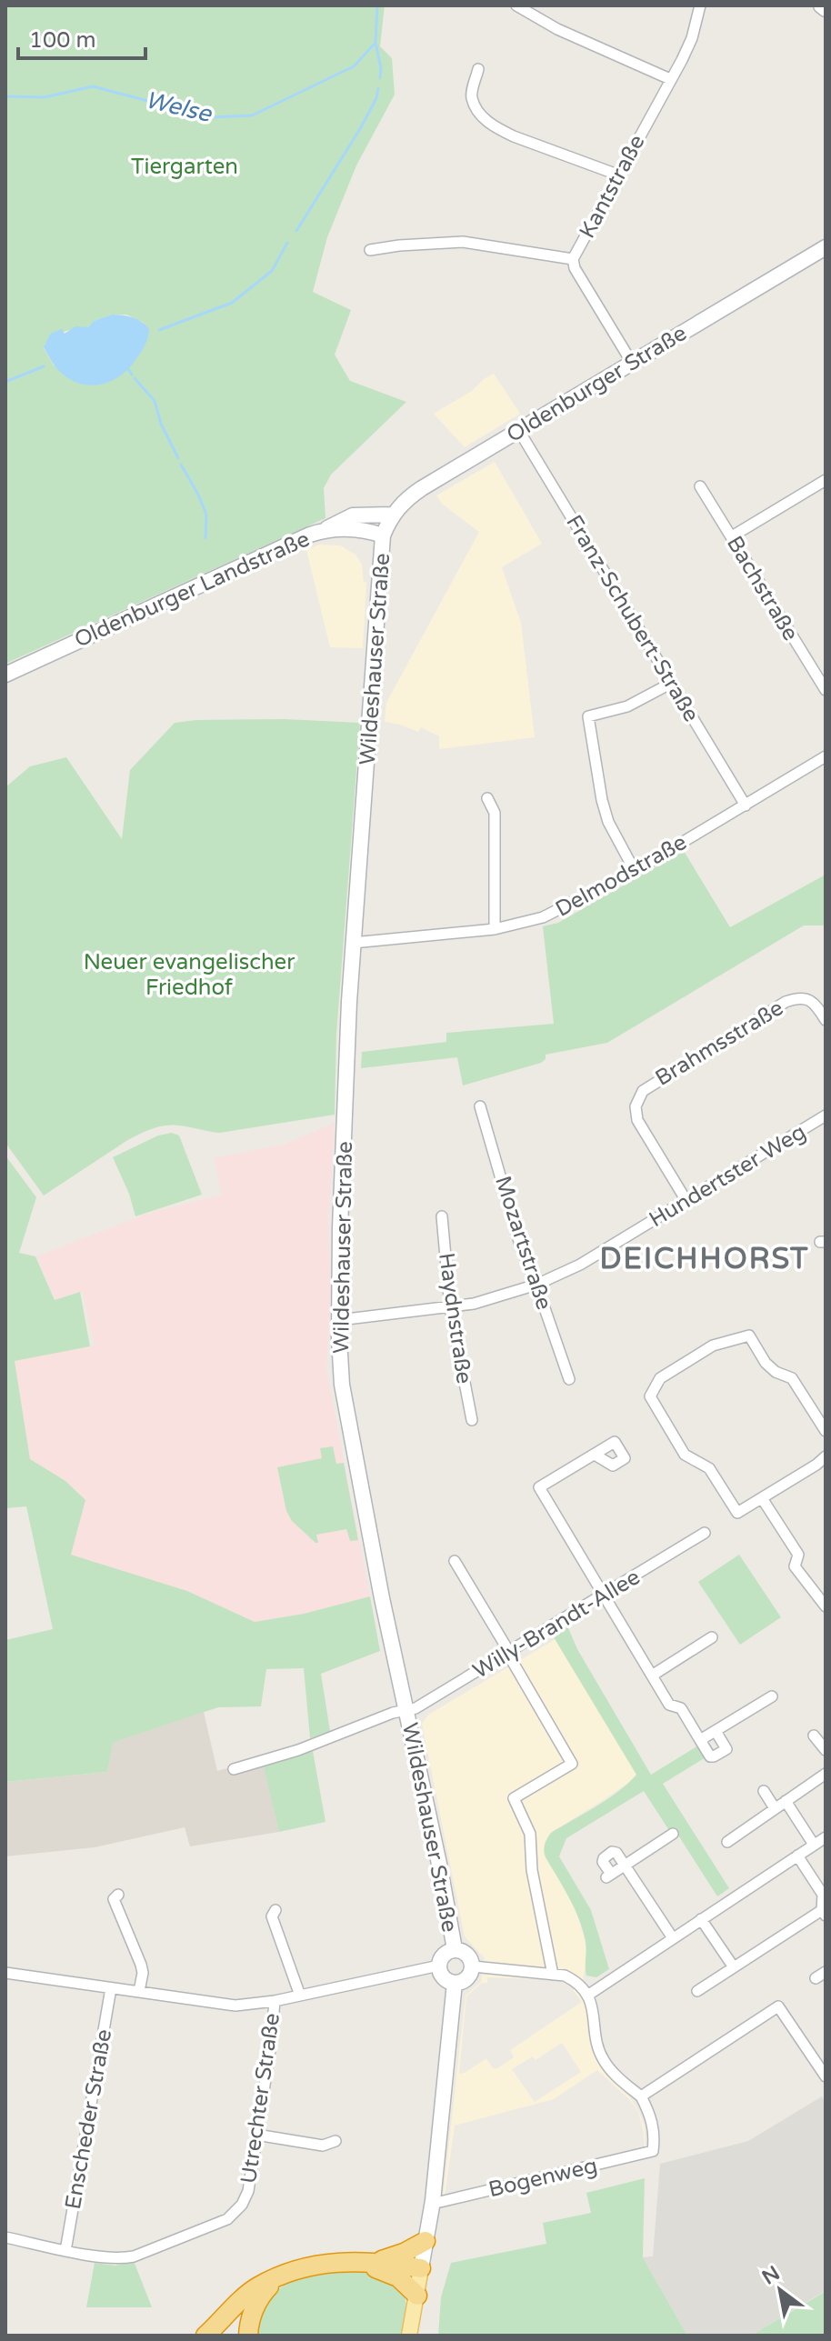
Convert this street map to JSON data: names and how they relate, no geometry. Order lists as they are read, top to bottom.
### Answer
{
  "streets": {
    "main road": ["Oldenburger Straße", "Oldenburger Landstraße", "Wildeshauser Straße"],
    "street": [
      "Kantstraße",
      "Bachstraße",
      "Franz-Schubert-Straße",
      "Delmodstraße",
      "Brahmsstraße",
      "Hundertster Weg",
      "Mozartstraße",
      "Haydnstraße",
      "Willy-Brandt-Allee",
      "Utrechter Straße",
      "Enscheder Straße",
      "Bogenweg"
    ]
  },
  "crossings": [
    ["Kantstraße", "Oldenburger Straße"],
    ["Oldenburger Straße", "Oldenburger Landstraße"],
    ["Oldenburger Straße", "Franz-Schubert-Straße"],
    ["Oldenburger Straße", "Wildeshauser Straße"],
    ["Oldenburger Landstraße", "Wildeshauser Straße"],
    ["Franz-Schubert-Straße", "Delmodstraße"],
    ["Wildeshauser Straße", "Delmodstraße"],
    ["Wildeshauser Straße", "Hundertster Weg"],
    ["Wildeshauser Straße", "Willy-Brandt-Allee"],
    ["Brahmsstraße", "Hundertster Weg"],
    ["Hundertster Weg", "Mozartstraße"],
    ["Hundertster Weg", "Haydnstraße"],
    ["Utrechter Straße", "Enscheder Straße"]
  ],
  "districts": ["DEICHHORST"],
  "water": ["Welse"],
  "parks": ["Tiergarten", "Neuer evangelischer Friedhof"],
  "scale_bar": "100 m",
  "north": "top left"
}
